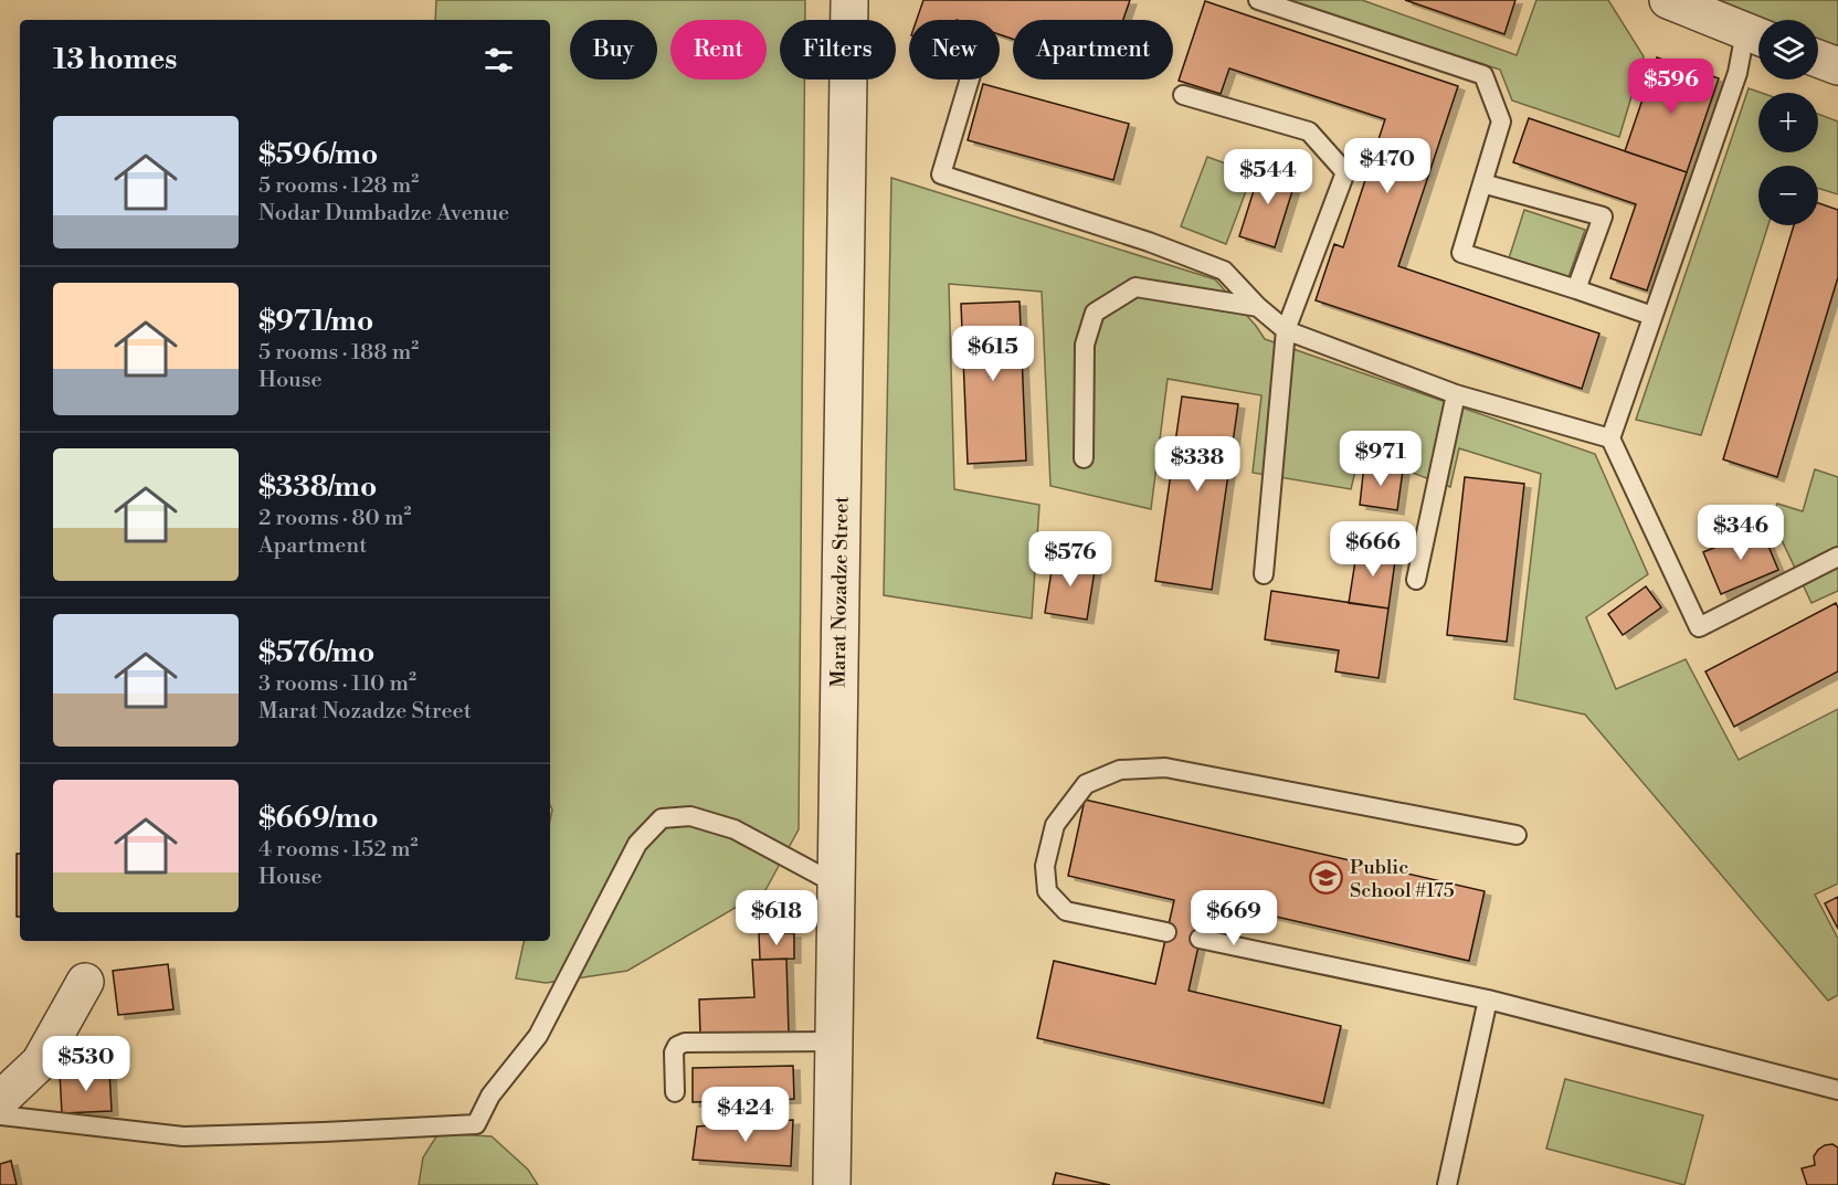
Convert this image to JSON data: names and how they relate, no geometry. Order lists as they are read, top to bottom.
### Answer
{
  "streets": {
    "street": ["Marat Nozadze Street"]
  },
  "places": {
    "school or university": ["Public School #175"]
  },
  "page": {
    "map_buttons": ["+", "−"],
    "chip": [
      "Buy",
      "Rent",
      "Filters",
      "New",
      "Apartment"
    ],
    "heading": "13 homes",
    "price": [
      "$596",
      "$470",
      "$544",
      "$615",
      "$971",
      "$338",
      "$346",
      "$666",
      "$576",
      "$618",
      "$669",
      "$530",
      "$424"
    ],
    "list": [
      {
        "name": "$596/mo",
        "note": "5 rooms · 128 m² · Nodar Dumbadze Avenue"
      },
      {
        "name": "$971/mo",
        "note": "5 rooms · 188 m² · House"
      },
      {
        "name": "$338/mo",
        "note": "2 rooms · 80 m² · Apartment"
      },
      {
        "name": "$576/mo",
        "note": "3 rooms · 110 m² · Marat Nozadze Street"
      },
      {
        "name": "$669/mo",
        "note": "4 rooms · 152 m² · House"
      }
    ]
  }
}
